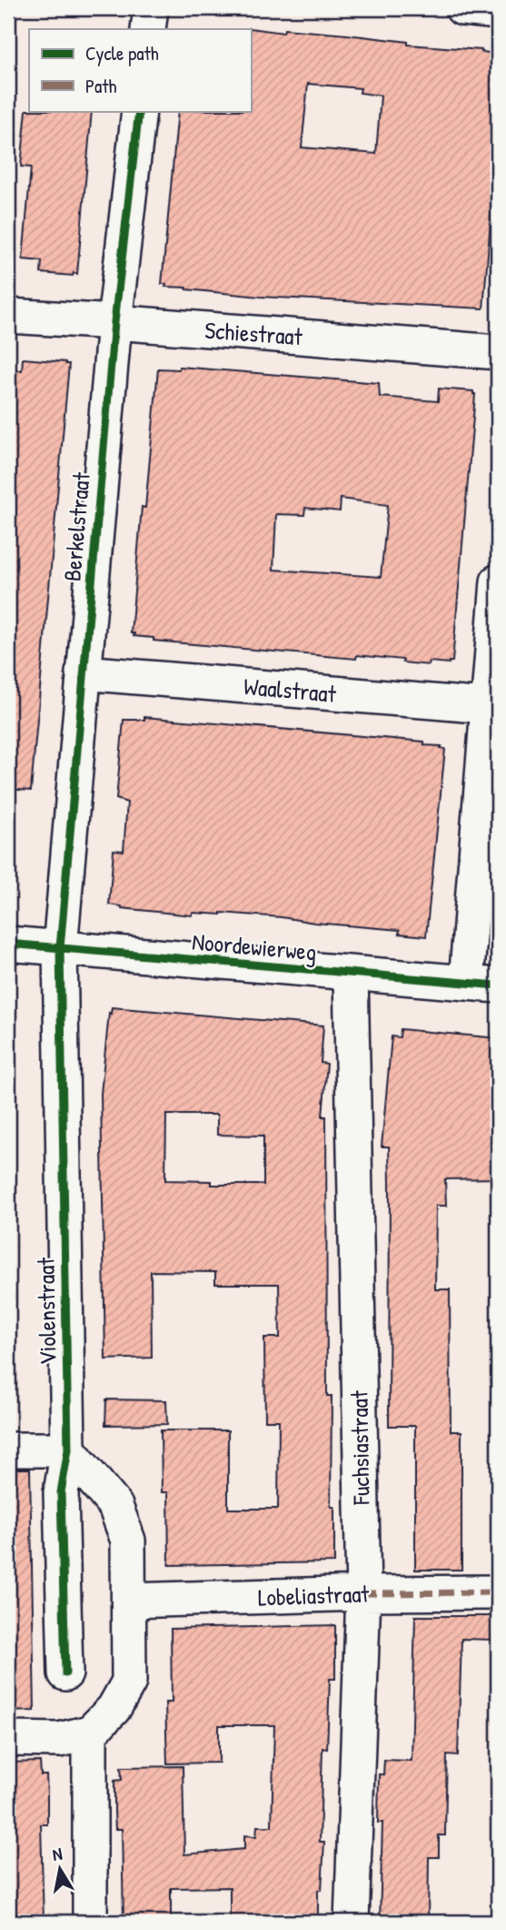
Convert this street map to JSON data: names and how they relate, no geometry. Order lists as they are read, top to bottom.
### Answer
{
  "streets": {
    "street": [
      "Schiestraat",
      "Berkelstraat",
      "Waalstraat",
      "Noordewierweg",
      "Violenstraat",
      "Fuchsiastraat",
      "Lobeliastraat"
    ]
  },
  "crossings": [
    ["Schiestraat", "Berkelstraat"],
    ["Berkelstraat", "Waalstraat"],
    ["Berkelstraat", "Noordewierweg"],
    ["Berkelstraat", "Violenstraat"],
    ["Noordewierweg", "Violenstraat"],
    ["Noordewierweg", "Fuchsiastraat"],
    ["Fuchsiastraat", "Lobeliastraat"]
  ],
  "legend": ["Cycle path", "Path"],
  "north": "top"
}
